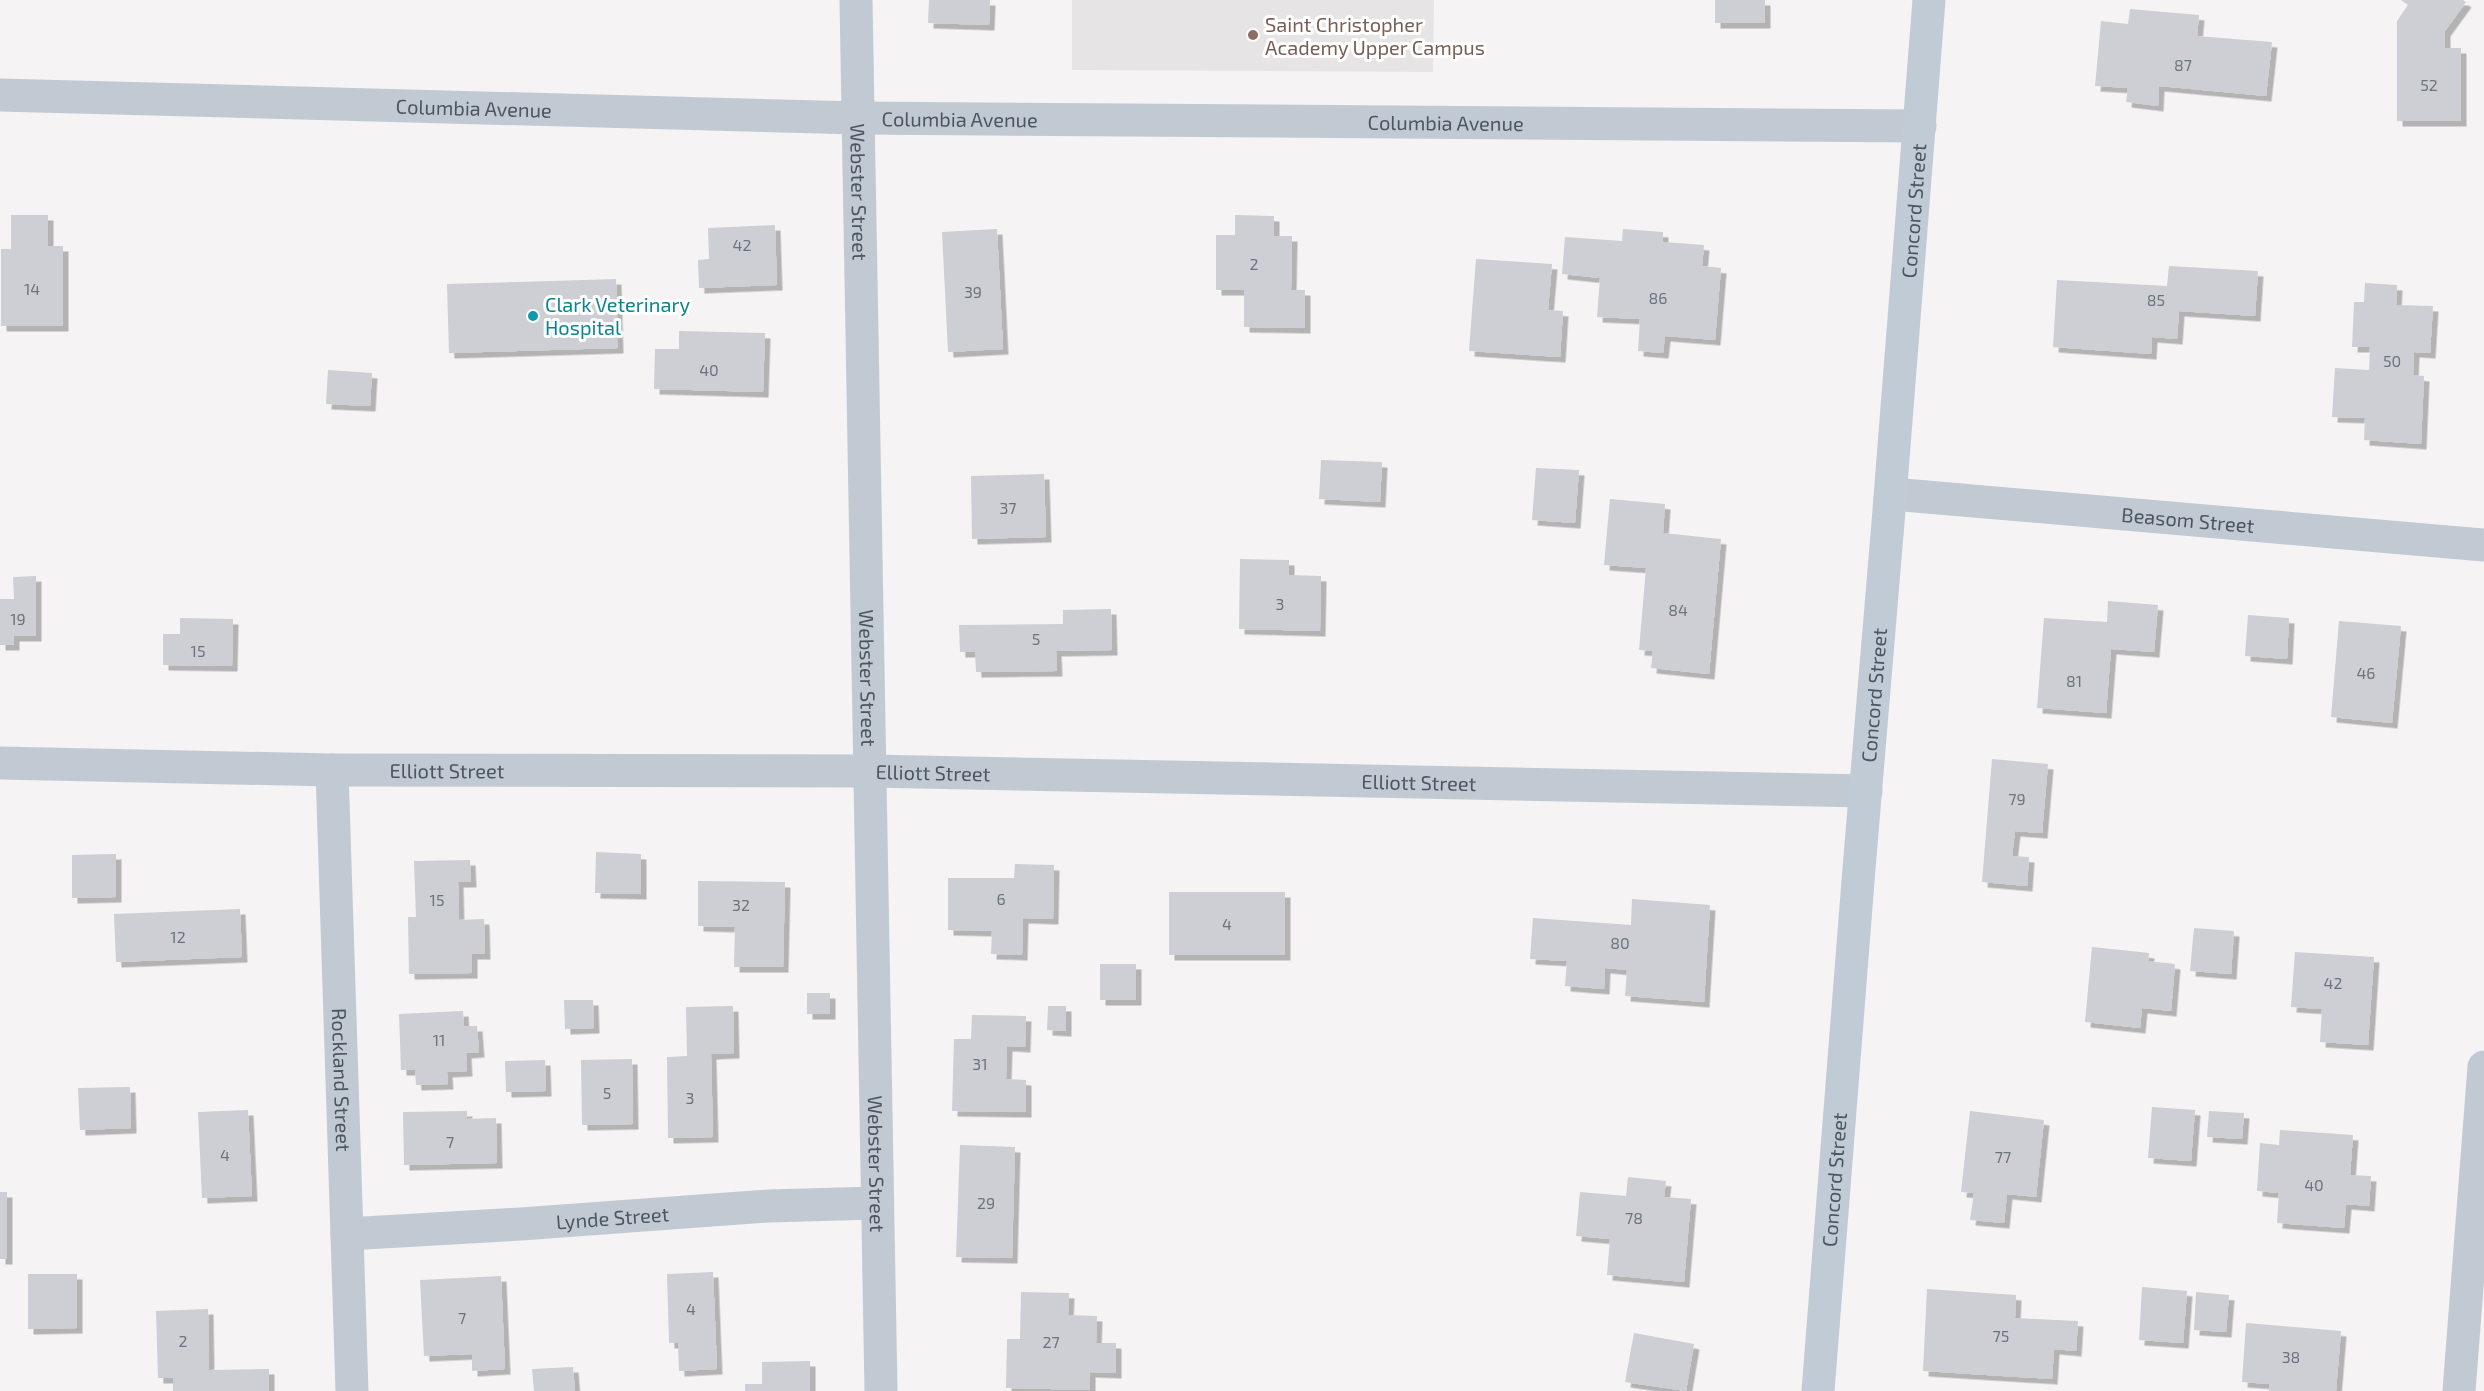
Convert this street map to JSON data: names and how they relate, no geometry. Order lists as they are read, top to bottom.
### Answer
{
  "streets": {
    "main road": ["Concord Street"],
    "street": [
      "Columbia Avenue",
      "Webster Street",
      "Beasom Street",
      "Elliott Street",
      "Rockland Street",
      "Lynde Street"
    ]
  },
  "crossings": [
    ["Columbia Avenue", "Webster Street"],
    ["Columbia Avenue", "Concord Street"],
    ["Webster Street", "Elliott Street"],
    ["Webster Street", "Lynde Street"],
    ["Concord Street", "Beasom Street"],
    ["Concord Street", "Elliott Street"],
    ["Elliott Street", "Rockland Street"],
    ["Rockland Street", "Lynde Street"]
  ],
  "places": ["Saint Christopher Academy Upper Campus", "Clark Veterinary Hospital"],
  "house_numbers": [
    "87",
    "52",
    "42",
    "2",
    "14",
    "39",
    "86",
    "85",
    "50",
    "40",
    "37",
    "3",
    "84",
    "19",
    "5",
    "15",
    "46",
    "81",
    "79",
    "6",
    "15",
    "32",
    "4",
    "12",
    "80",
    "42",
    "11",
    "31",
    "5",
    "3",
    "7",
    "4",
    "77",
    "40",
    "29",
    "78",
    "4",
    "7",
    "75",
    "2",
    "27",
    "38"
  ]
}
